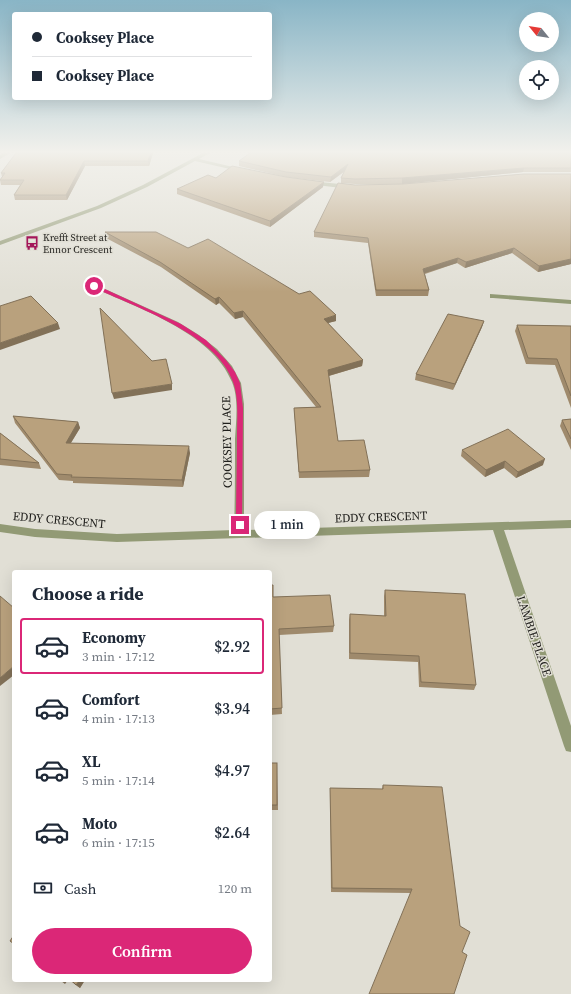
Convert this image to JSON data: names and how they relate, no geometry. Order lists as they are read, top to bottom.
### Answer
{
  "streets": {
    "street": ["COOKSEY PLACE", "EDDY CRESCENT", "LAMBIE PLACE"]
  },
  "crossings": [
    ["COOKSEY PLACE", "EDDY CRESCENT"],
    ["EDDY CRESCENT", "LAMBIE PLACE"]
  ],
  "places": {
    "bus stop": ["Krefft Street at Ennor Crescent"]
  },
  "north": "top left",
  "page": {
    "banner": ["Cooksey Place", "Cooksey Place"],
    "bubble": "1 min",
    "heading": "Choose a ride",
    "list": [
      {
        "name": "Economy",
        "note": "3 min · 17:12",
        "value": "$2.92"
      },
      {
        "name": "Comfort",
        "note": "4 min · 17:13",
        "value": "$3.94"
      },
      {
        "name": "XL",
        "note": "5 min · 17:14",
        "value": "$4.97"
      },
      {
        "name": "Moto",
        "note": "6 min · 17:15",
        "value": "$2.64"
      }
    ],
    "pay": ["Cash", "120 m"],
    "buttons": "Confirm"
  }
}
